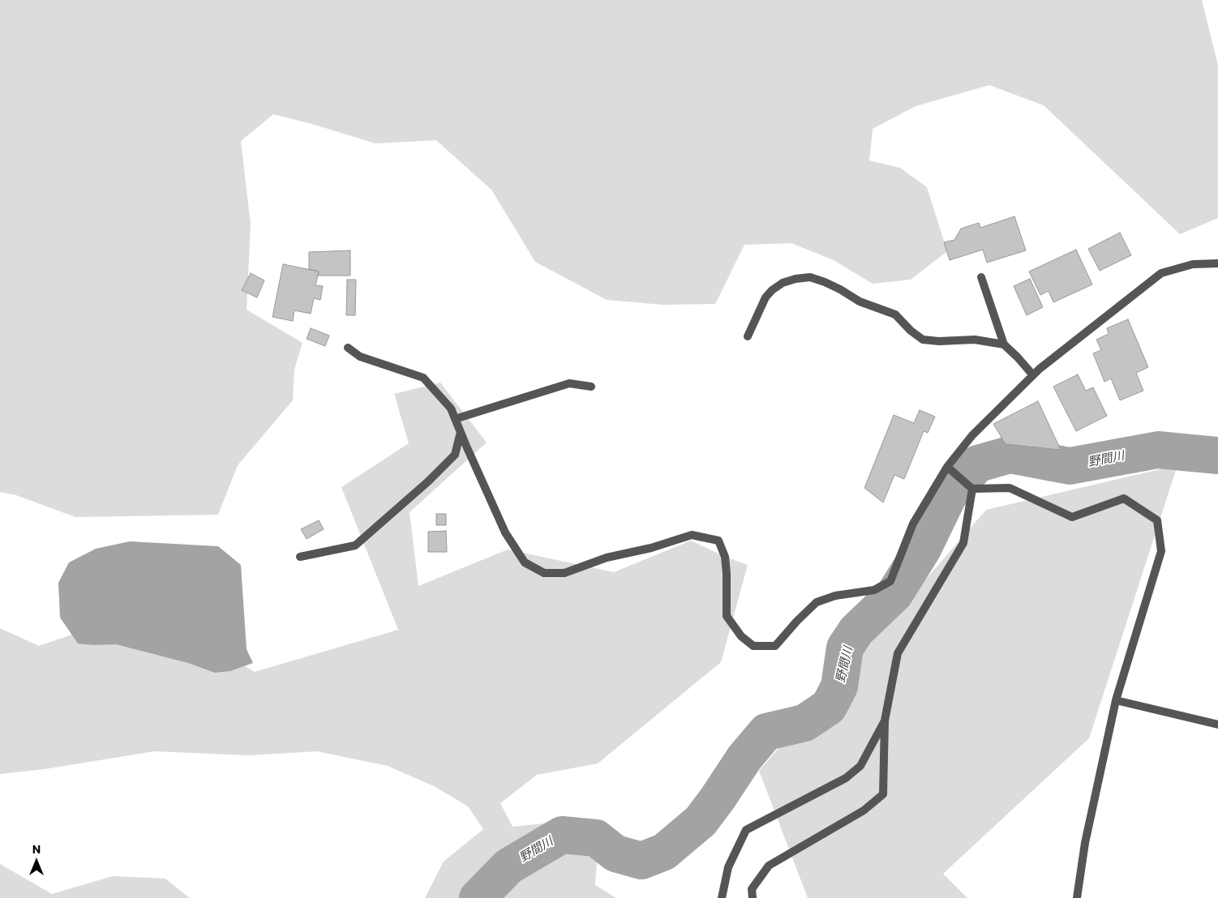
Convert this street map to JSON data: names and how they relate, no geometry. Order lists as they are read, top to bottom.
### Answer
{
  "water": ["野間川"],
  "north": "top"
}
